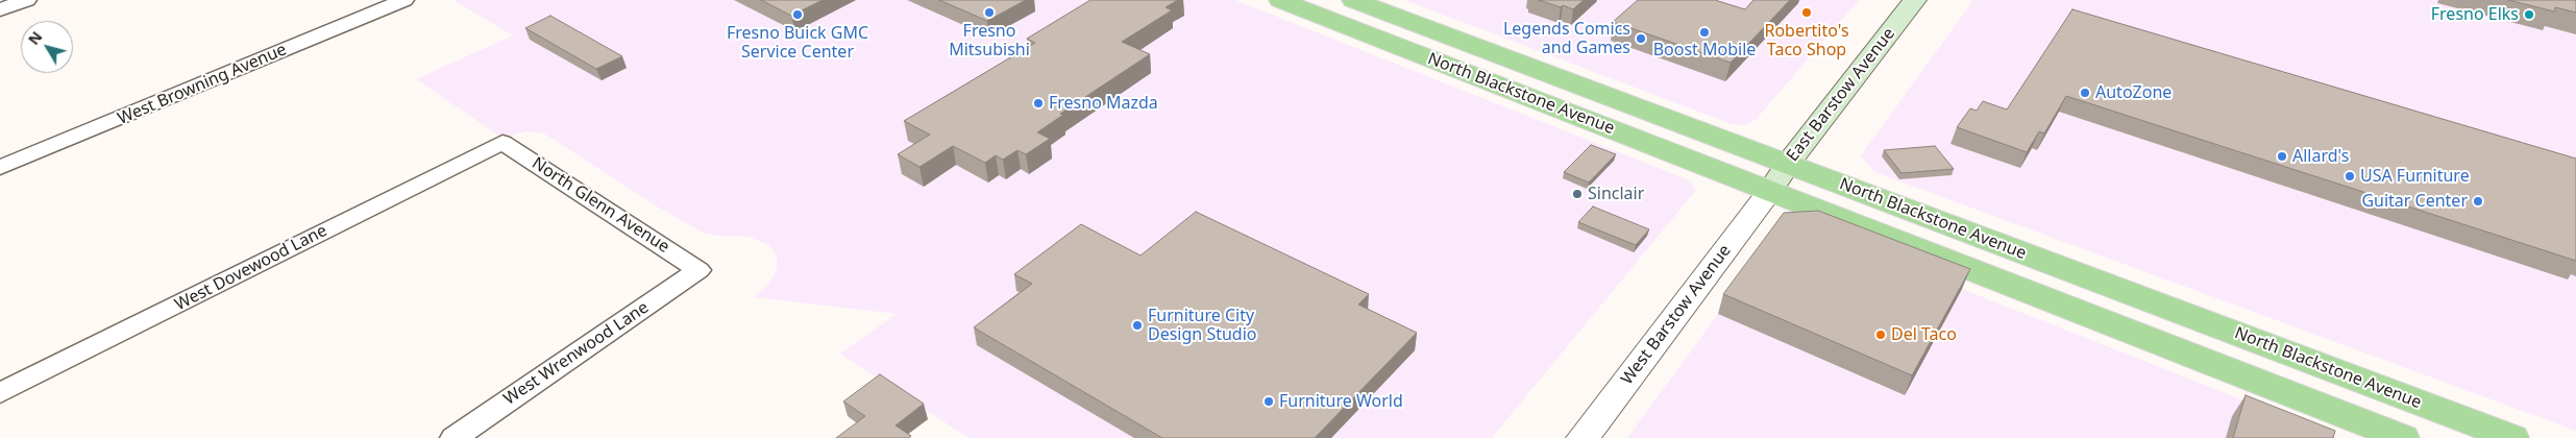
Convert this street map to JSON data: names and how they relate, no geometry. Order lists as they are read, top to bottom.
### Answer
{
  "streets": {
    "main road": ["North Blackstone Avenue", "East Barstow Avenue"],
    "street": [
      "West Browning Avenue",
      "North Glenn Avenue",
      "West Dovewood Lane",
      "West Barstow Avenue",
      "West Wrenwood Lane"
    ]
  },
  "crossings": [
    ["North Blackstone Avenue", "East Barstow Avenue"],
    ["North Blackstone Avenue", "West Barstow Avenue"],
    ["East Barstow Avenue", "West Barstow Avenue"],
    ["North Glenn Avenue", "West Dovewood Lane"],
    ["North Glenn Avenue", "West Wrenwood Lane"]
  ],
  "places": [
    "Fresno Mitsubishi",
    "Robertito's Taco Shop",
    "Fresno Buick GMC Service Center",
    "Fresno Elks",
    "Boost Mobile",
    "Legends Comics and Games",
    "AutoZone",
    "Fresno Mazda",
    "Allard's",
    "USA Furniture",
    "Sinclair",
    "Guitar Center",
    "Furniture City Design Studio",
    "Del Taco",
    "Furniture World"
  ],
  "north": "top left"
}
